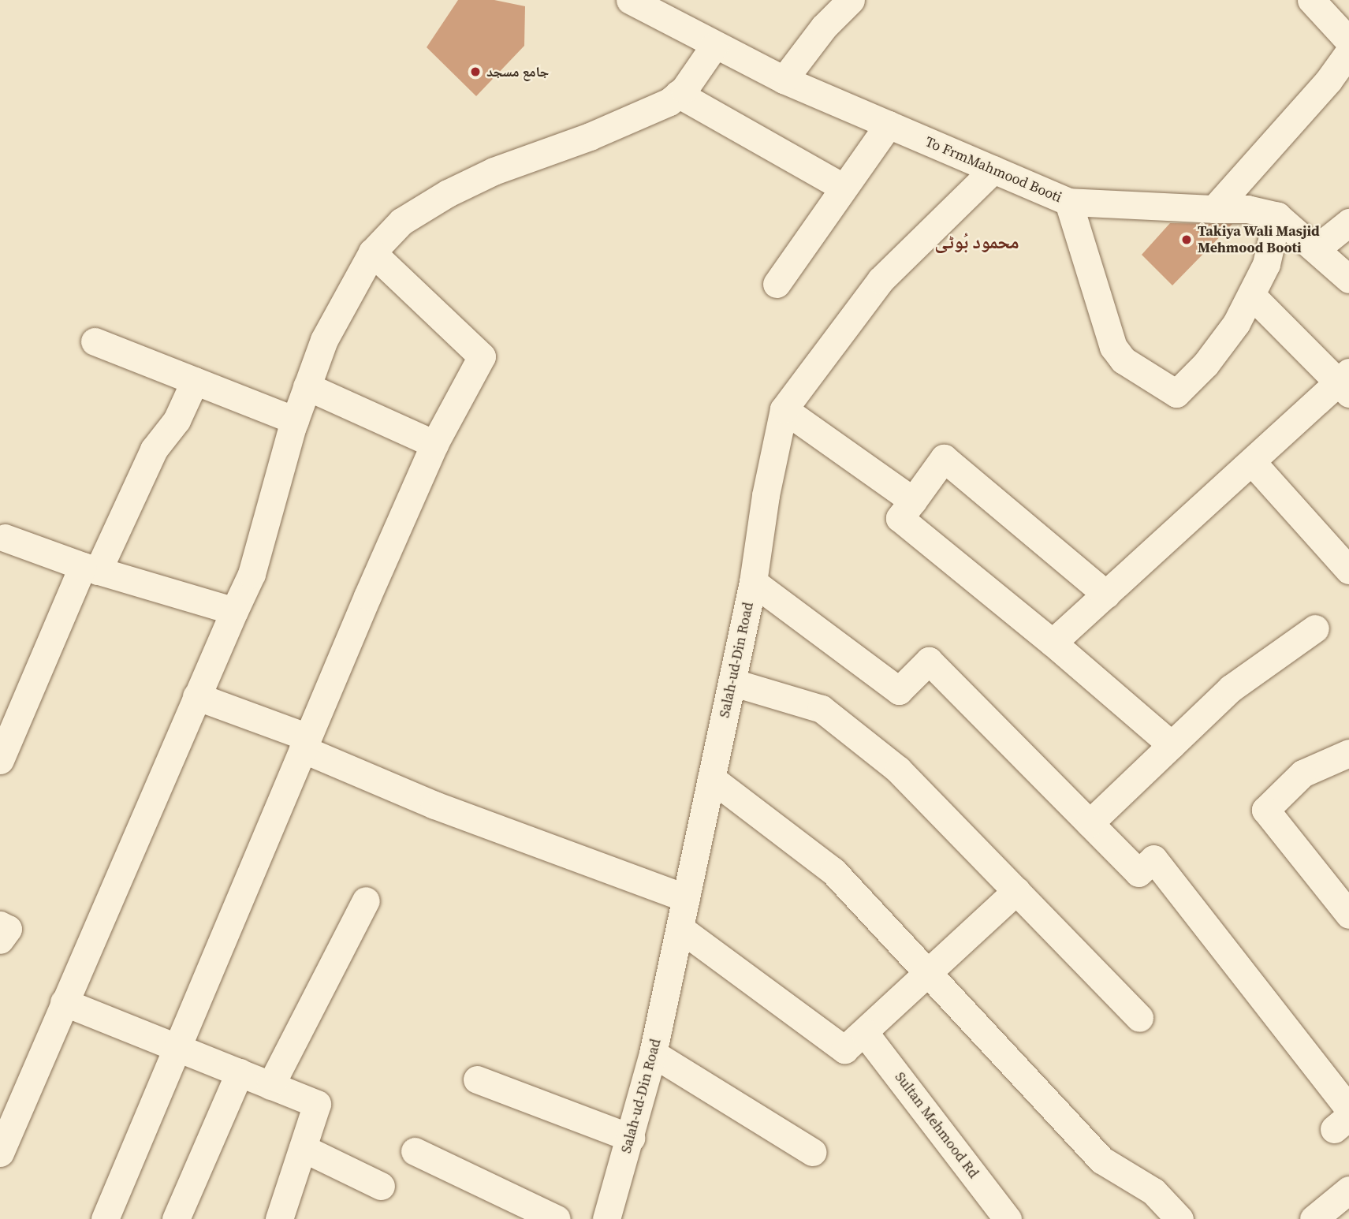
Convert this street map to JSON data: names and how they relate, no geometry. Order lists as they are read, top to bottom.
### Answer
{
  "streets": {
    "street": ["To FrmMahmood Booti", "Salah-ud-Din Road", "Sultan Mehmood Rd"]
  },
  "crossings": [
    ["To FrmMahmood Booti", "Salah-ud-Din Road"]
  ],
  "districts": ["محمود بُوٹی"],
  "places": ["جامع مسجد", "Takiya Wali Masjid Mehmood Booti"]
}
